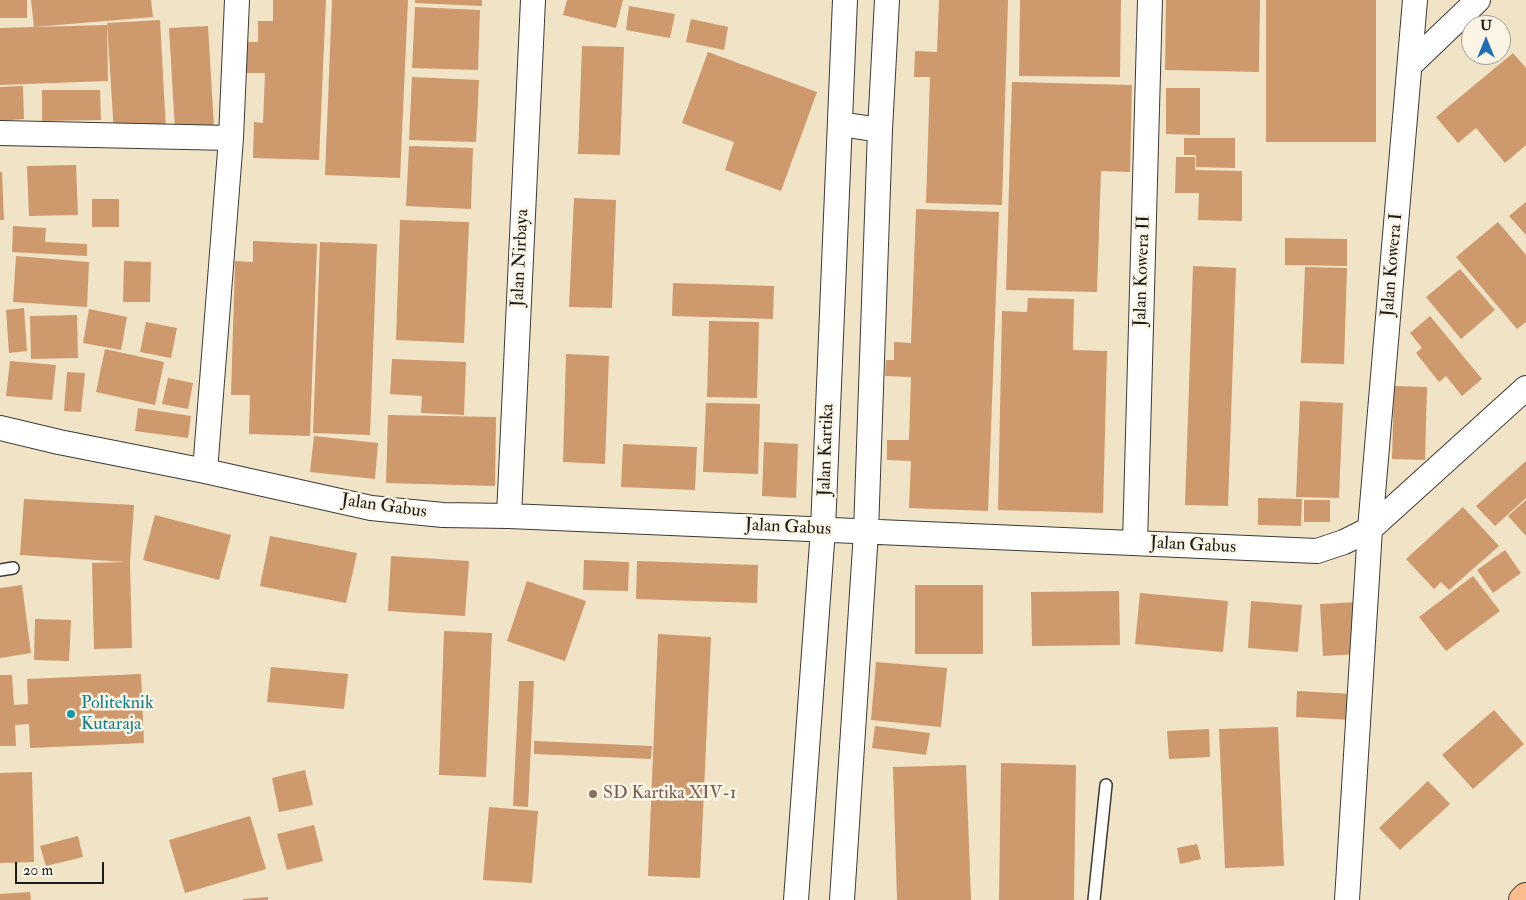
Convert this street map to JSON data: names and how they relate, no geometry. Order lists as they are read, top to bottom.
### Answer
{
  "streets": {
    "street": [
      "Jalan Nirbaya",
      "Jalan Kowera I",
      "Jalan Kowera II",
      "Jalan Kartika",
      "Jalan Gabus"
    ]
  },
  "crossings": [
    ["Jalan Nirbaya", "Jalan Gabus"],
    ["Jalan Kowera I", "Jalan Gabus"],
    ["Jalan Kowera II", "Jalan Gabus"],
    ["Jalan Kartika", "Jalan Gabus"]
  ],
  "places": ["Politeknik Kutaraja", "SD Kartika XIV-1"],
  "scale_bar": "20 m",
  "north": "top"
}
